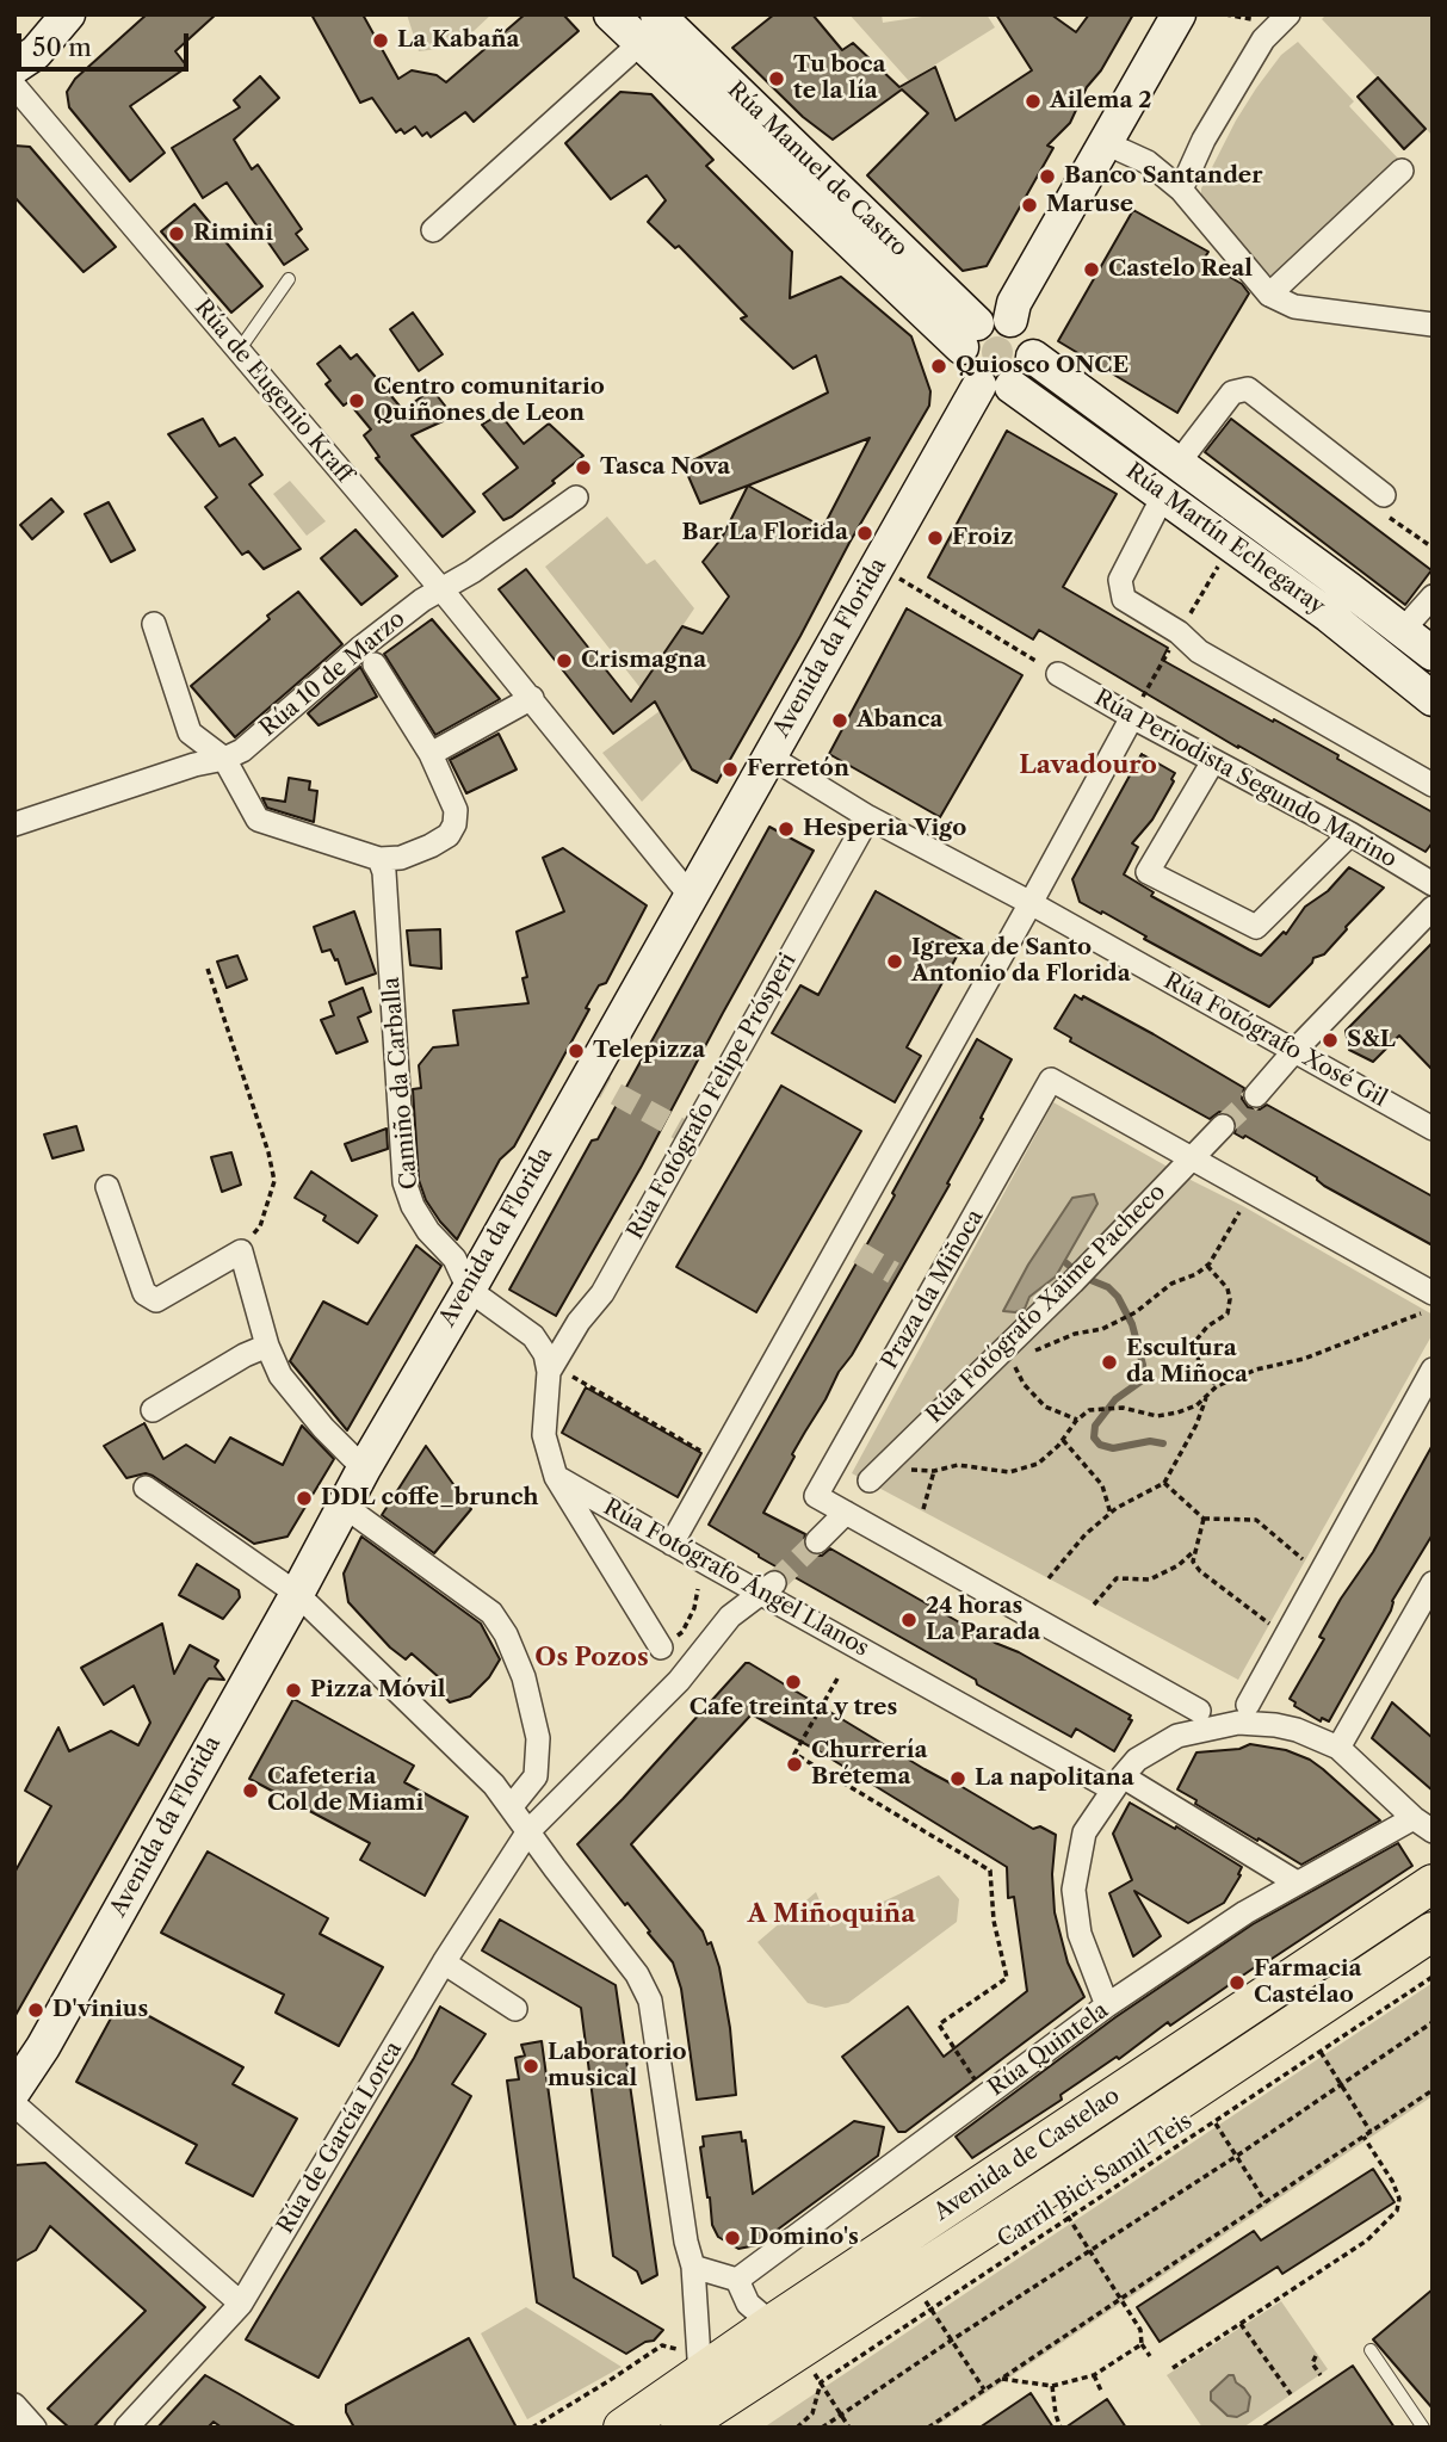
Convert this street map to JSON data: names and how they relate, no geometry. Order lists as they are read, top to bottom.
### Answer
{
  "streets": {
    "main road": [
      "Rúa Manuel de Castro",
      "Rúa Martín Echegaray",
      "Avenida da Florida",
      "Avenida de Castelao"
    ],
    "street": [
      "Rúa de Eugenio Kraff",
      "Rúa 10 de Marzo",
      "Rúa Periodista Segundo Marino",
      "Rúa Fotógrafo Xosé Gil",
      "Camiño da Carballa",
      "Rúa Fotógrafo Felipe Prósperi",
      "Praza da Miñoca",
      "Rúa Fotógrafo Xaime Pacheco",
      "Rúa Fotógrafo Ángel Llanos",
      "Rúa Quintela",
      "Rúa de García Lorca"
    ],
    "path": ["Carril Bici Samil Teis"]
  },
  "crossings": [
    ["Rúa Manuel de Castro", "Rúa Martín Echegaray"],
    ["Rúa Manuel de Castro", "Avenida da Florida"],
    ["Rúa de Eugenio Kraff", "Avenida da Florida"],
    ["Rúa de Eugenio Kraff", "Rúa 10 de Marzo"],
    ["Rúa Martín Echegaray", "Avenida da Florida"],
    ["Avenida da Florida", "Rúa Fotógrafo Xosé Gil"],
    ["Avenida da Florida", "Camiño da Carballa"],
    ["Rúa Fotógrafo Xosé Gil", "Rúa Fotógrafo Felipe Prósperi"],
    ["Praza da Miñoca", "Rúa Fotógrafo Xaime Pacheco"],
    ["Rúa Fotógrafo Ángel Llanos", "Rúa Quintela"]
  ],
  "districts": ["Lavadouro", "Os Pozos", "A Miñoquiña"],
  "places": [
    "La Kabaña",
    "Tu boca te la lía",
    "Ailema 2",
    "Banco Santander",
    "Maruse",
    "Rimini",
    "Castelo Real",
    "Quiosco ONCE",
    "Centro comunitario Quiñones de Leon",
    "Tasca Nova",
    "Bar La Florida",
    "Froiz",
    "Crismagna",
    "Abanca",
    "Ferretón",
    "Hesperia Vigo",
    "Igrexa de Santo Antonio da Florida",
    "S&L",
    "Telepizza",
    "Escultura da Miñoca",
    "DDL coffe_brunch",
    "24 horas La Parada",
    "Cafe treinta y tres",
    "Pizza Móvil",
    "Churrería Brétema",
    "La napolitana",
    "Cafeteria Col de Miami",
    "Farmacia Castelao",
    "D'vinius",
    "Laboratorio musical",
    "Domino's"
  ],
  "scale_bar": "50 m"
}
